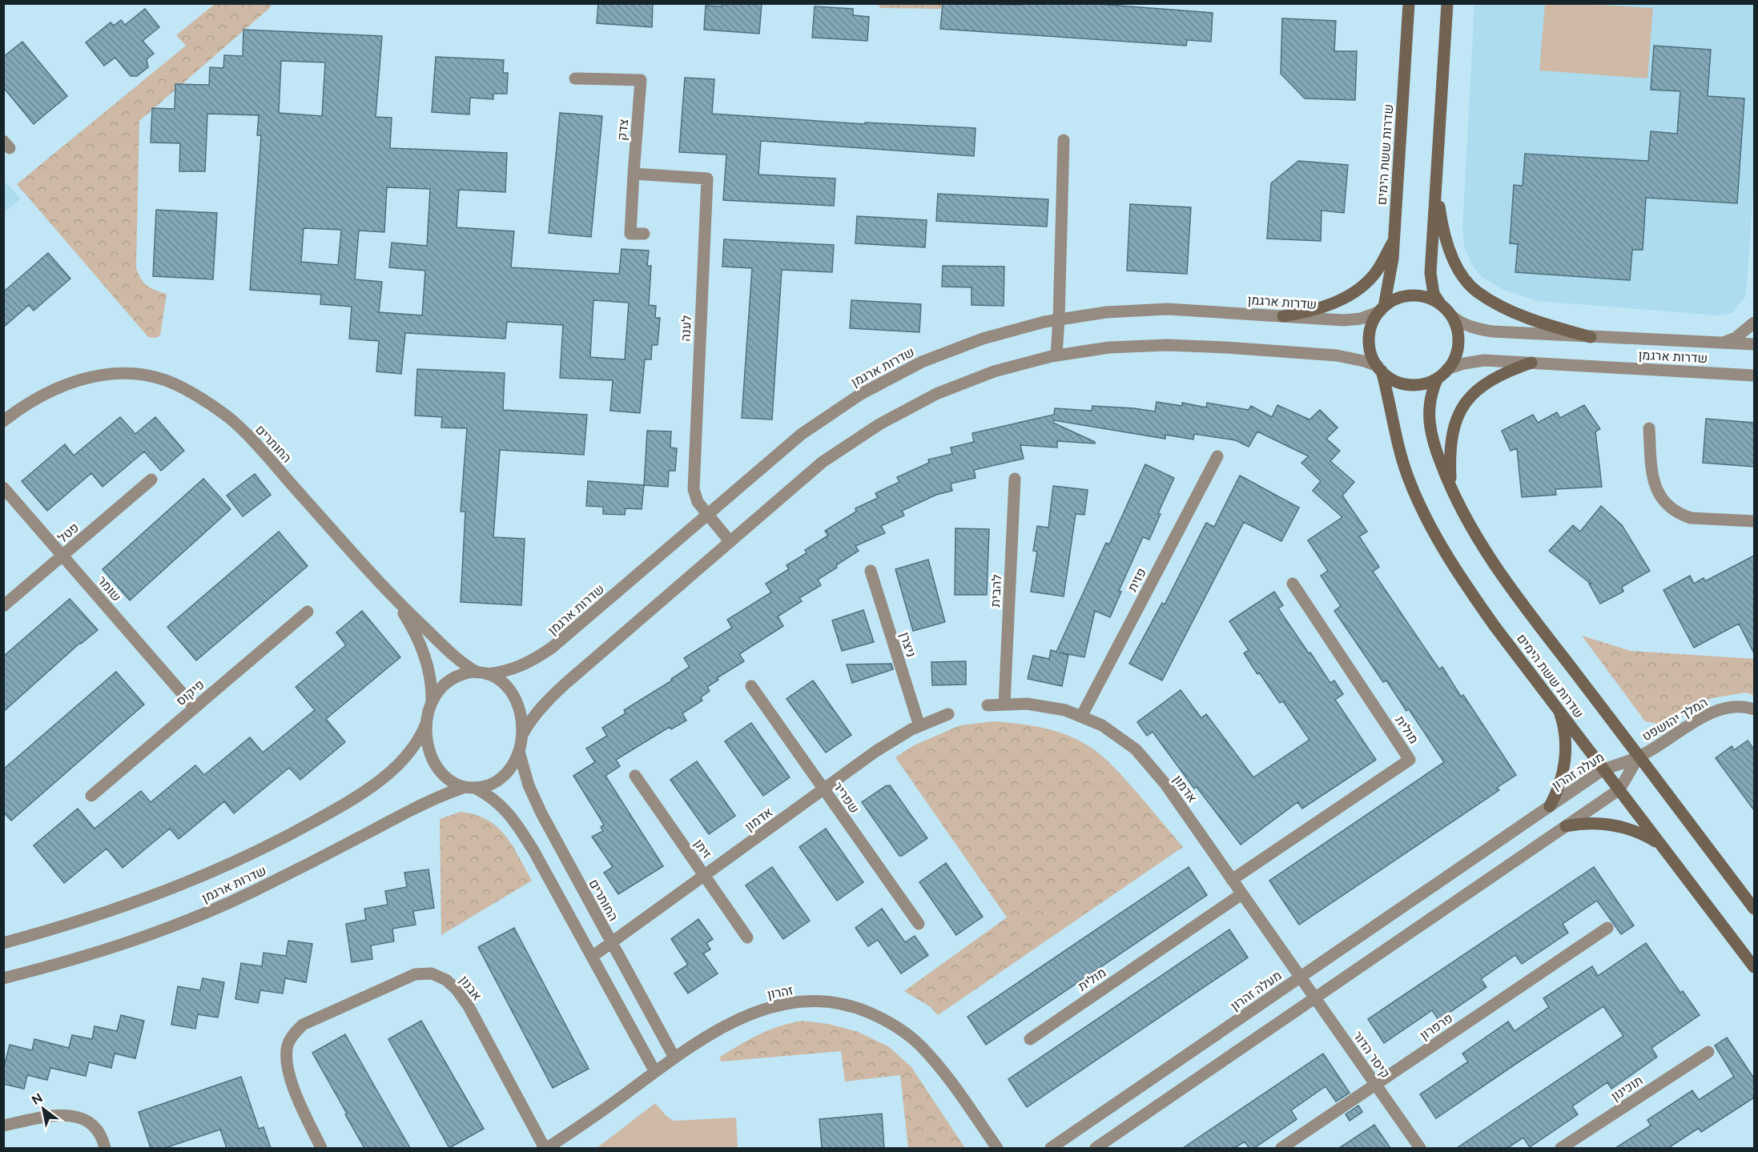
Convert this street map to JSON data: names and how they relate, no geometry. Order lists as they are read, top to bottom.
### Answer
{
  "streets": {
    "main road": ["שדרות ששת הימים"],
    "street": [
      "צדק",
      "שדרות ארגמן",
      "לענה",
      "החותרים",
      "פטל",
      "פזית",
      "שומר",
      "להבית",
      "ניצרן",
      "פיקוס",
      "המלך יהושפט",
      "מולית",
      "מעלה זהרון",
      "אדמון",
      "שפריר",
      "זיתן",
      "אבנון",
      "זהרון",
      "פרפרון",
      "קיסר הדור",
      "תוכינון"
    ]
  },
  "crossings": [
    ["צדק", "לענה"],
    ["שדרות ששת הימים", "שדרות ארגמן"],
    ["שדרות ששת הימים", "המלך יהושפט"],
    ["שדרות ששת הימים", "מעלה זהרון"],
    ["שדרות ארגמן", "לענה"],
    ["שדרות ארגמן", "החותרים"],
    ["החותרים", "אדמון"],
    ["החותרים", "זהרון"],
    ["פטל", "שומר"],
    ["פזית", "אדמון"],
    ["שומר", "פיקוס"],
    ["להבית", "אדמון"],
    ["ניצרן", "אדמון"],
    ["המלך יהושפט", "מעלה זהרון"],
    ["מולית", "אדמון"],
    ["מעלה זהרון", "אדמון"],
    ["מעלה זהרון", "קיסר הדור"],
    ["אדמון", "שפריר"],
    ["אדמון", "זיתן"],
    ["אדמון", "קיסר הדור"],
    ["אבנון", "זהרון"],
    ["פרפרון", "קיסר הדור"]
  ],
  "north": "top left"
}
